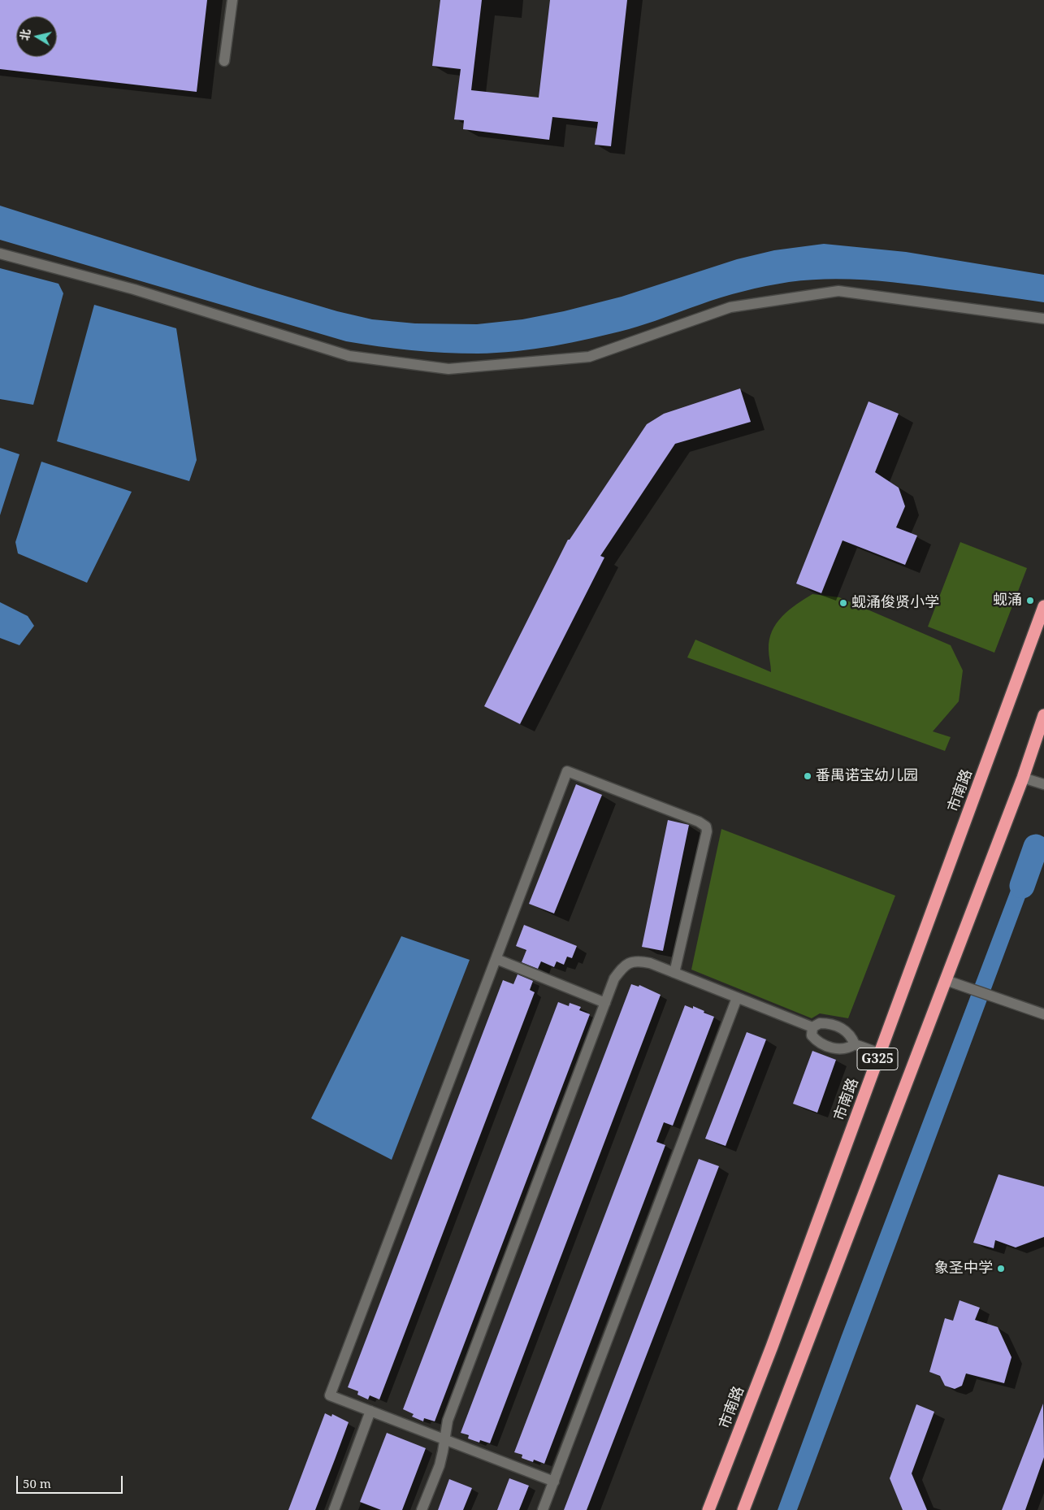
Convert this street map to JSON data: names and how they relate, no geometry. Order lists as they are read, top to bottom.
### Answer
{
  "streets": {
    "highway": ["市南路", "G325"]
  },
  "places": [
    "蚬涌",
    "蚬涌俊贤小学",
    "番禺诺宝幼儿园",
    "象圣中学"
  ],
  "scale_bar": "50 m",
  "north": "left"
}
